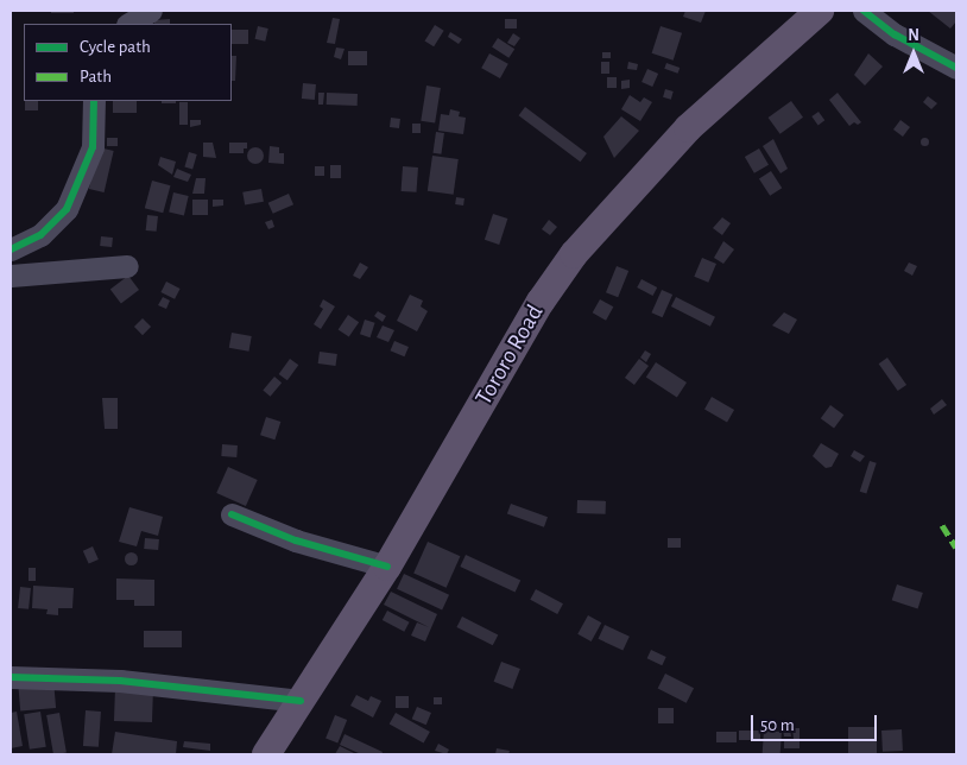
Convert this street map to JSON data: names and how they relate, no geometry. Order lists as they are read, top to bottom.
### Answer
{
  "streets": {
    "main road": ["Tororo Road"]
  },
  "legend": ["Cycle path", "Path"],
  "scale_bar": "50 m",
  "north": "top"
}
